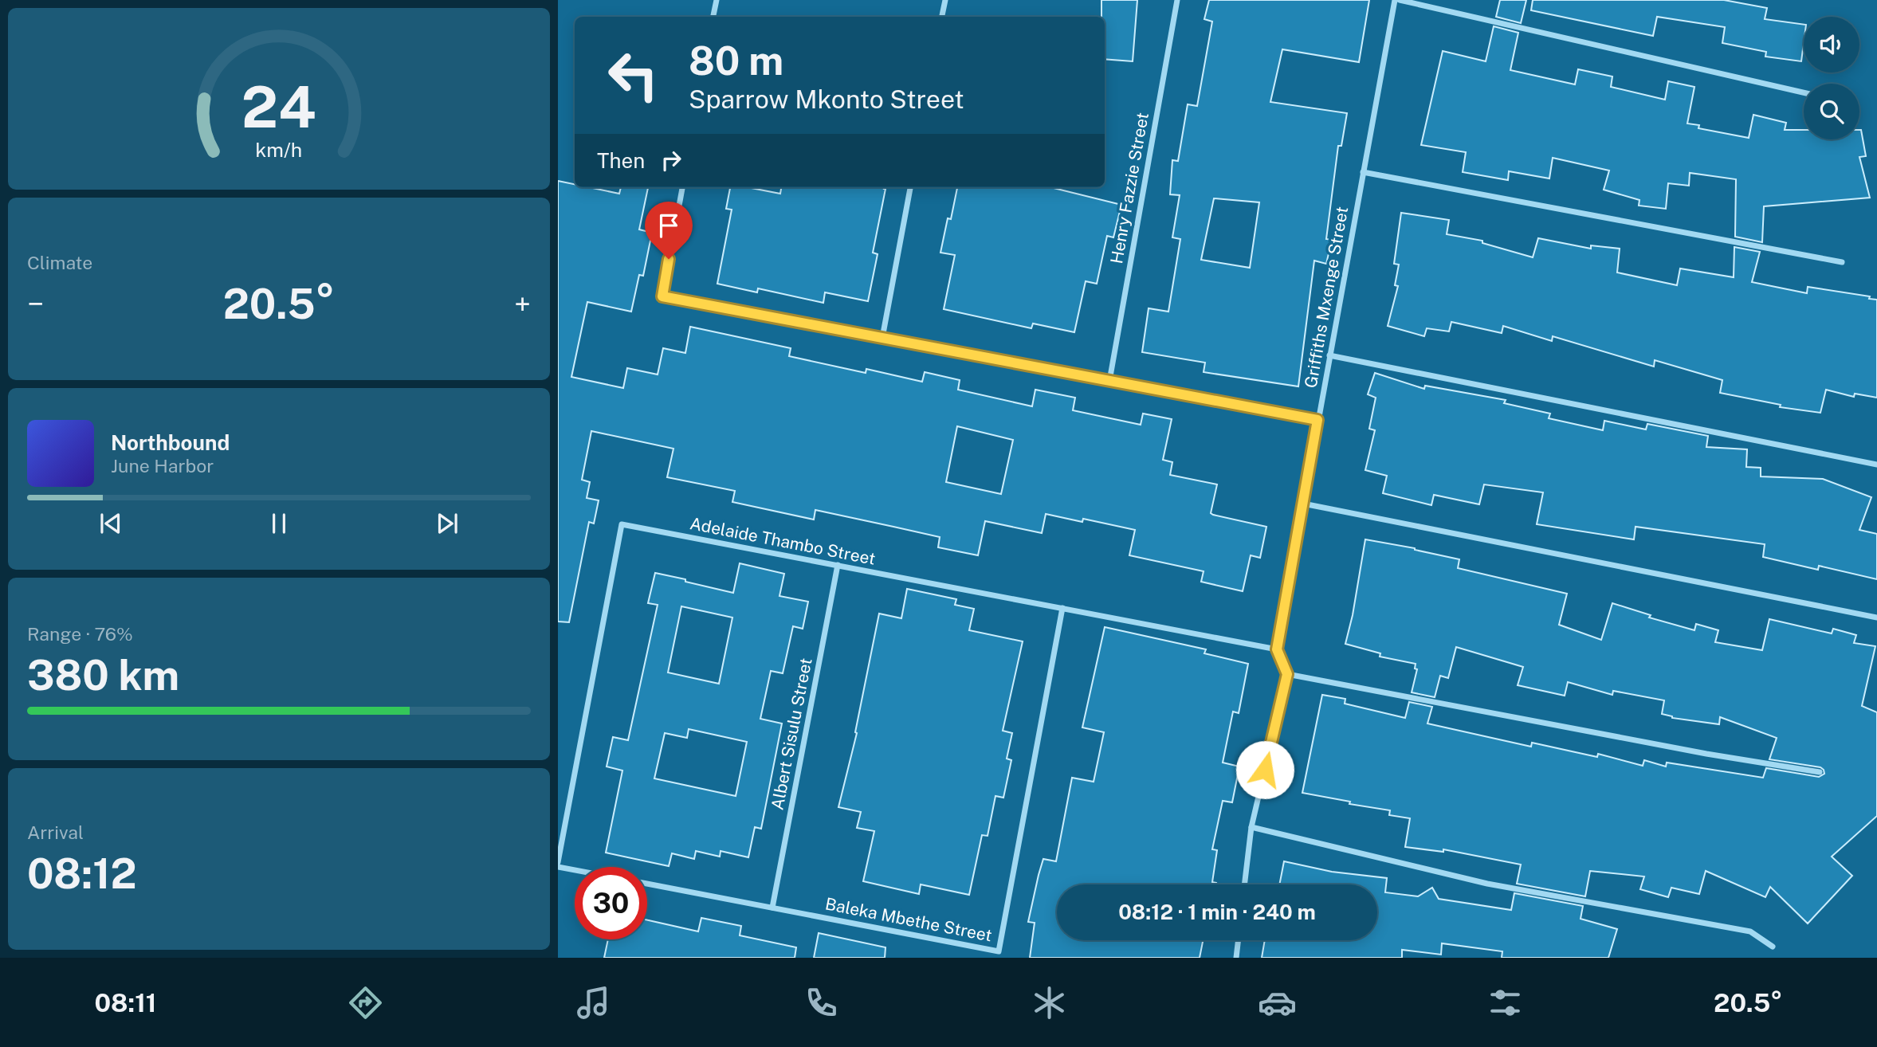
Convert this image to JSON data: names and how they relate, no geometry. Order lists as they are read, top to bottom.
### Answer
{
  "streets": {
    "street": [
      "Henry Fazzie Street",
      "Griffiths Mxenge Street",
      "Adelaide Thambo Street",
      "Albert Sisulu Street",
      "Baleka Mbethe Street"
    ]
  },
  "crossings": [
    ["Griffiths Mxenge Street", "Adelaide Thambo Street"],
    ["Adelaide Thambo Street", "Albert Sisulu Street"],
    ["Adelaide Thambo Street", "Baleka Mbethe Street"],
    ["Albert Sisulu Street", "Baleka Mbethe Street"]
  ],
  "page": {
    "turn": ["80 m", "Sparrow Mkonto Street"],
    "then": "Then",
    "tile": [
      "Climate",
      ["Range · 76%", "380 km"],
      ["Arrival", "08:12"]
    ],
    "heat": ["−", "20.5°", "+"],
    "song": ["Northbound", "June Harbor"],
    "limit": "30",
    "trip": "08:12 · 1 min · 240 m",
    "tabs": ["08:11", "20.5°"],
    "gauge": ["24", "km/h"]
  }
}
